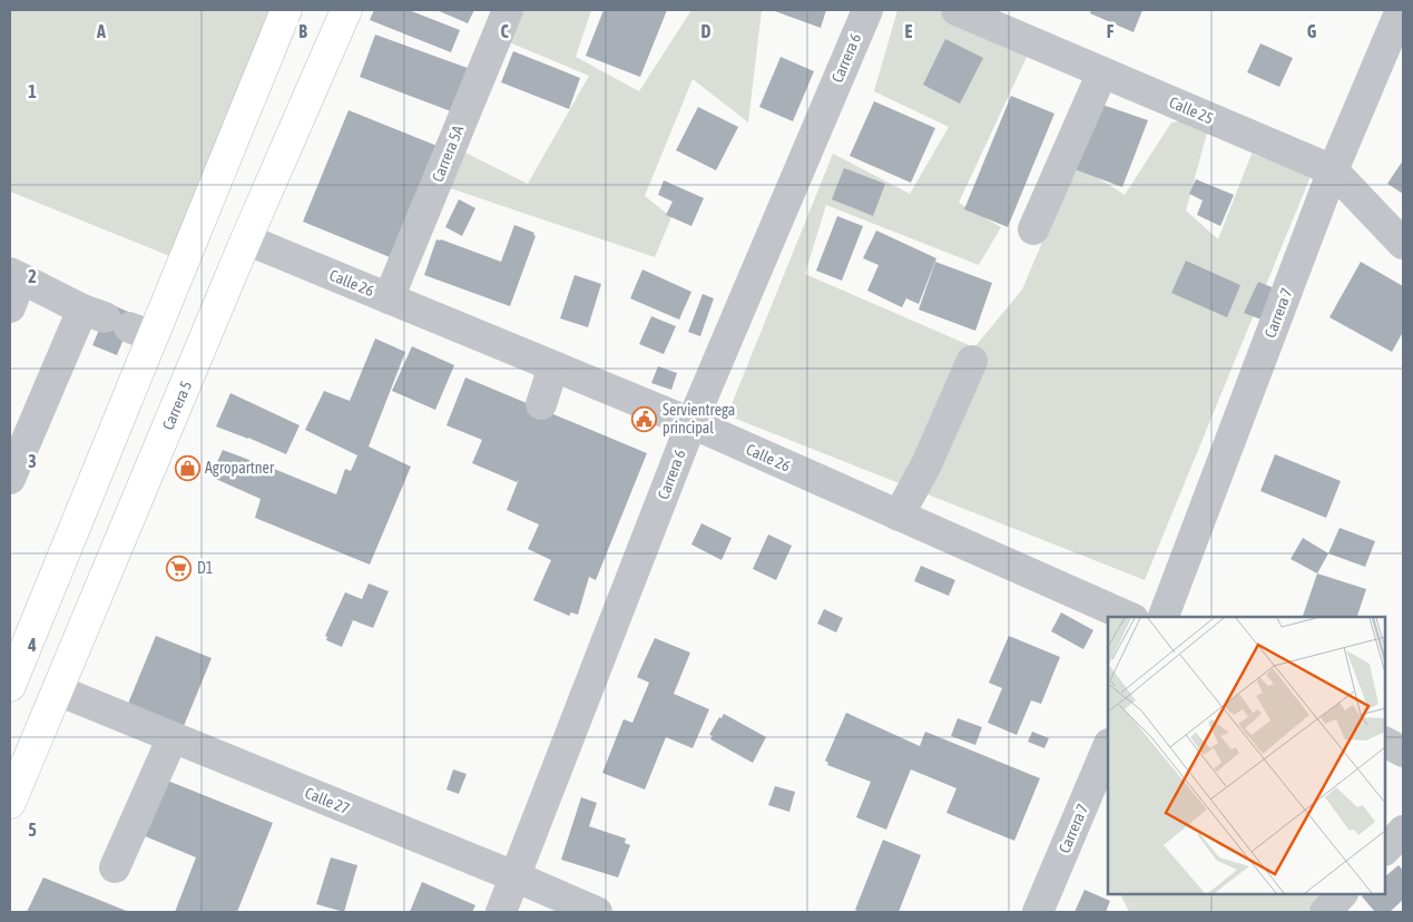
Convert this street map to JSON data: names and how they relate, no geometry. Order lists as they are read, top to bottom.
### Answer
{
  "streets": {
    "main road": ["Carrera 5"],
    "street": [
      "Carrera 6",
      "Calle 25",
      "Carrera 5A",
      "Calle 26",
      "Carrera 7",
      "Calle 27"
    ]
  },
  "crossings": [
    ["Carrera 6", "Calle 26"],
    ["Carrera 6", "Calle 27"],
    ["Calle 25", "Carrera 7"],
    ["Carrera 5A", "Calle 26"],
    ["Calle 26", "Carrera 5"],
    ["Carrera 5", "Calle 27"]
  ],
  "places": {
    "public building": ["Servientrega principal"],
    "shop": ["Agropartner"],
    "supermarket": ["D1"]
  },
  "grid": {
    "columns": [
      "A",
      "B",
      "C",
      "D",
      "E",
      "F",
      "G"
    ],
    "rows": [
      "1",
      "2",
      "3",
      "4",
      "5"
    ]
  }
}
